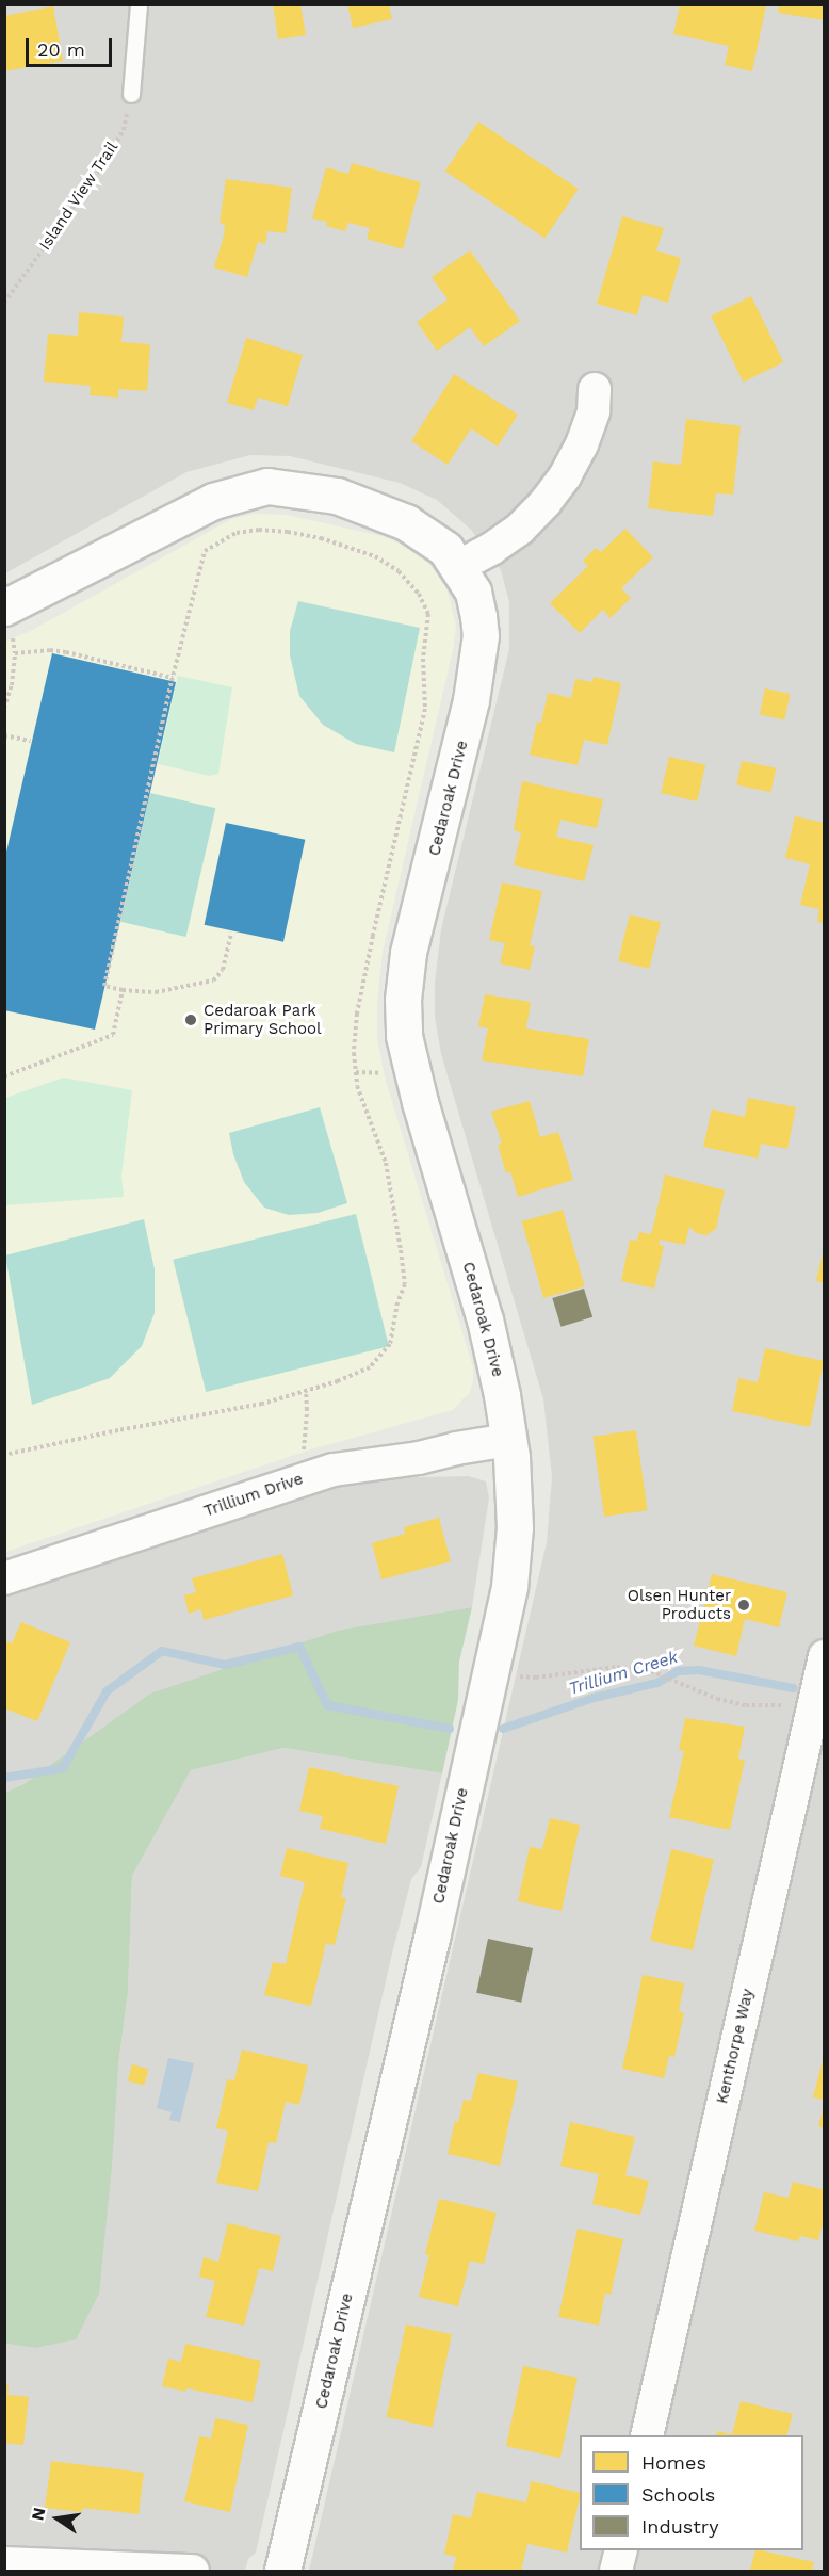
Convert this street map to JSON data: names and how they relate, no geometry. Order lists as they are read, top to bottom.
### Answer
{
  "streets": {
    "street": ["Cedaroak Drive", "Trillium Drive", "Kenthorpe Way"],
    "path": ["Island View Trail"]
  },
  "crossings": [
    ["Cedaroak Drive", "Trillium Drive"]
  ],
  "water": ["Trillium Creek"],
  "places": ["Cedaroak Park Primary School", "Olsen Hunter Products"],
  "legend": ["Homes", "Schools", "Industry"],
  "scale_bar": "20 m",
  "north": "left"
}
